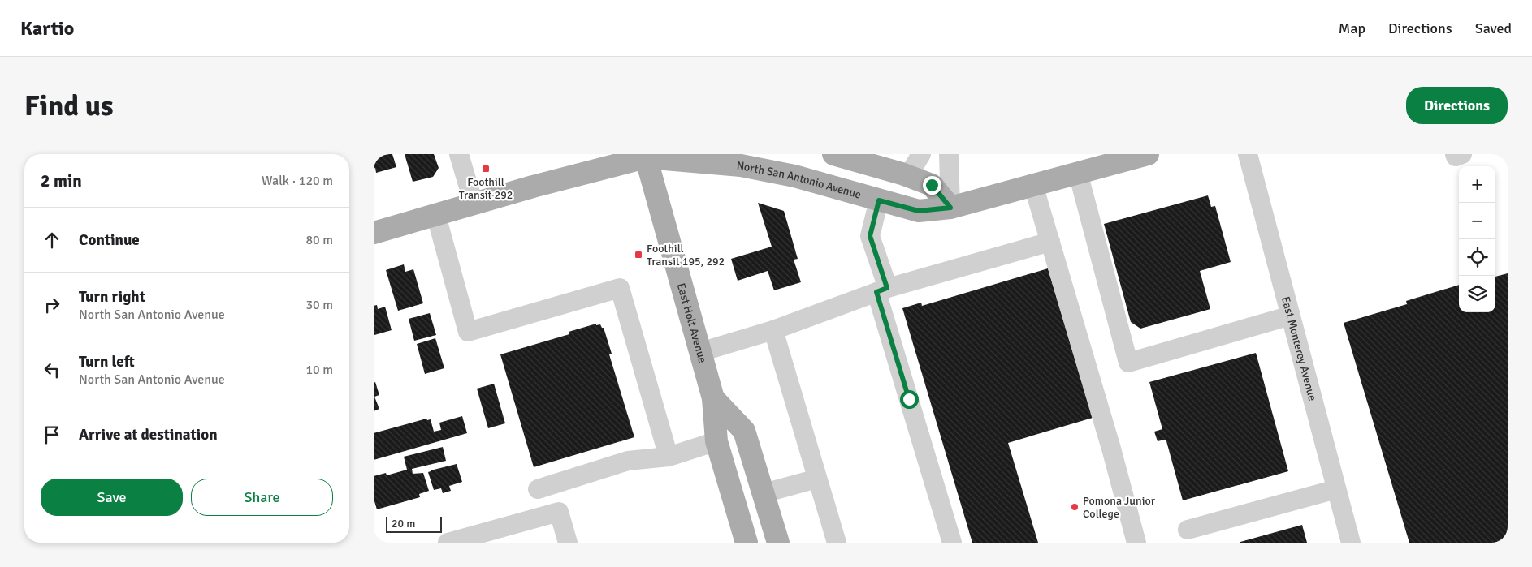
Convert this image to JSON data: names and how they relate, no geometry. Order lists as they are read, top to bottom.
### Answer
{
  "streets": {
    "main road": ["North San Antonio Avenue", "East Holt Avenue"],
    "street": ["East Monterey Avenue"]
  },
  "crossings": [
    ["North San Antonio Avenue", "East Holt Avenue"]
  ],
  "places": {
    "transit": ["Foothill Transit 292", "Foothill Transit 195, 292"],
    "other": ["Pomona Junior College"]
  },
  "scale_bar": "20 m",
  "page": {
    "header": "Kartio",
    "nav": ["Map", "Directions", "Saved"],
    "buttons": [
      "Directions",
      ["Save", "Share"]
    ],
    "title": "Find us",
    "heading": ["2 min", "Walk · 120 m"],
    "map_buttons": ["+", "−"],
    "list": [
      ["Continue", "80 m"],
      ["Turn right", "North San Antonio Avenue", "30 m"],
      ["Turn left", "North San Antonio Avenue", "10 m"],
      "Arrive at destination"
    ],
    "scale": "20 m"
  }
}
